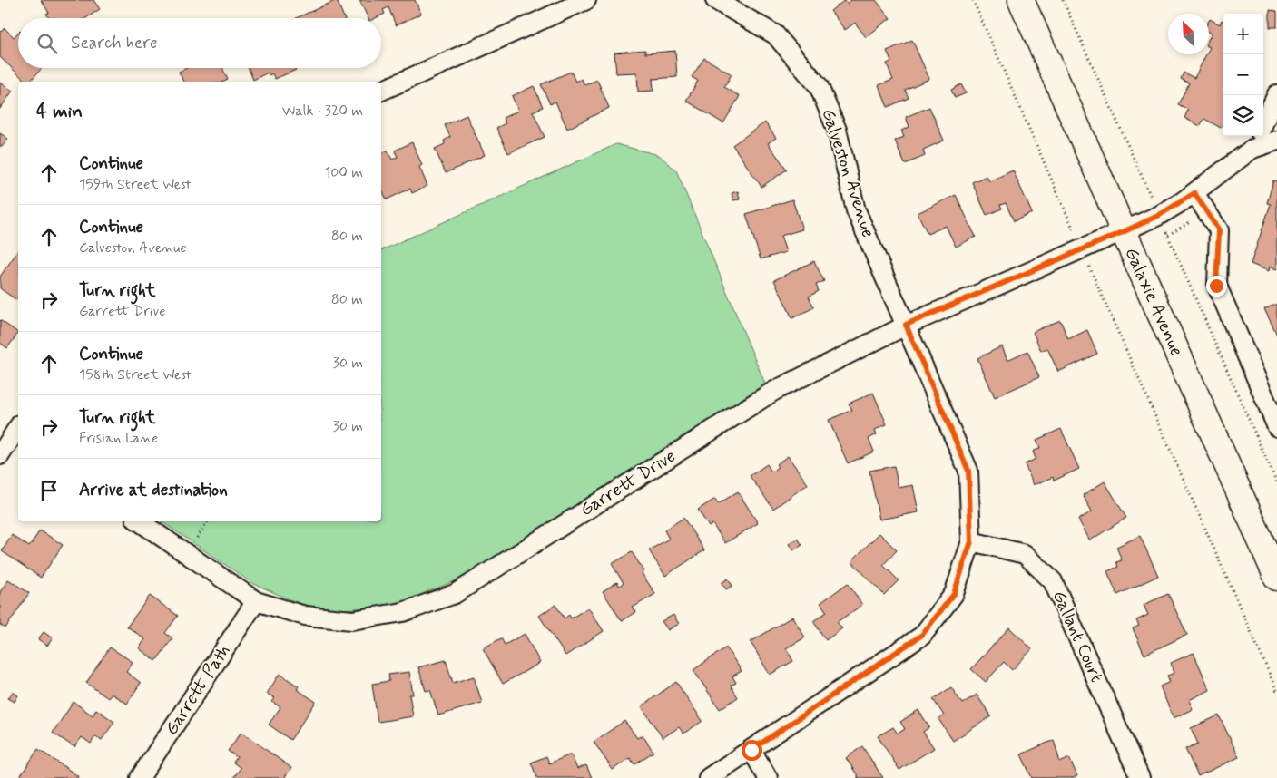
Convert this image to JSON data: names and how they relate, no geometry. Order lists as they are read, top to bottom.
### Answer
{
  "streets": {
    "street": [
      "Galveston Avenue",
      "Galaxie Avenue",
      "Garrett Drive",
      "Gallant Court",
      "Garrett Path"
    ]
  },
  "crossings": [
    ["Galveston Avenue", "Garrett Drive"],
    ["Galveston Avenue", "Gallant Court"],
    ["Galaxie Avenue", "Garrett Drive"],
    ["Garrett Drive", "Garrett Path"]
  ],
  "north": "top left",
  "page": {
    "map_buttons": ["+", "−"],
    "search": "Search here",
    "heading": ["4 min", "Walk · 320 m"],
    "list": [
      ["Continue", "159th Street West", "100 m"],
      ["Continue", "Galveston Avenue", "80 m"],
      ["Turn right", "Garrett Drive", "80 m"],
      ["Continue", "158th Street West", "30 m"],
      ["Turn right", "Frisian Lane", "30 m"],
      "Arrive at destination"
    ]
  }
}
